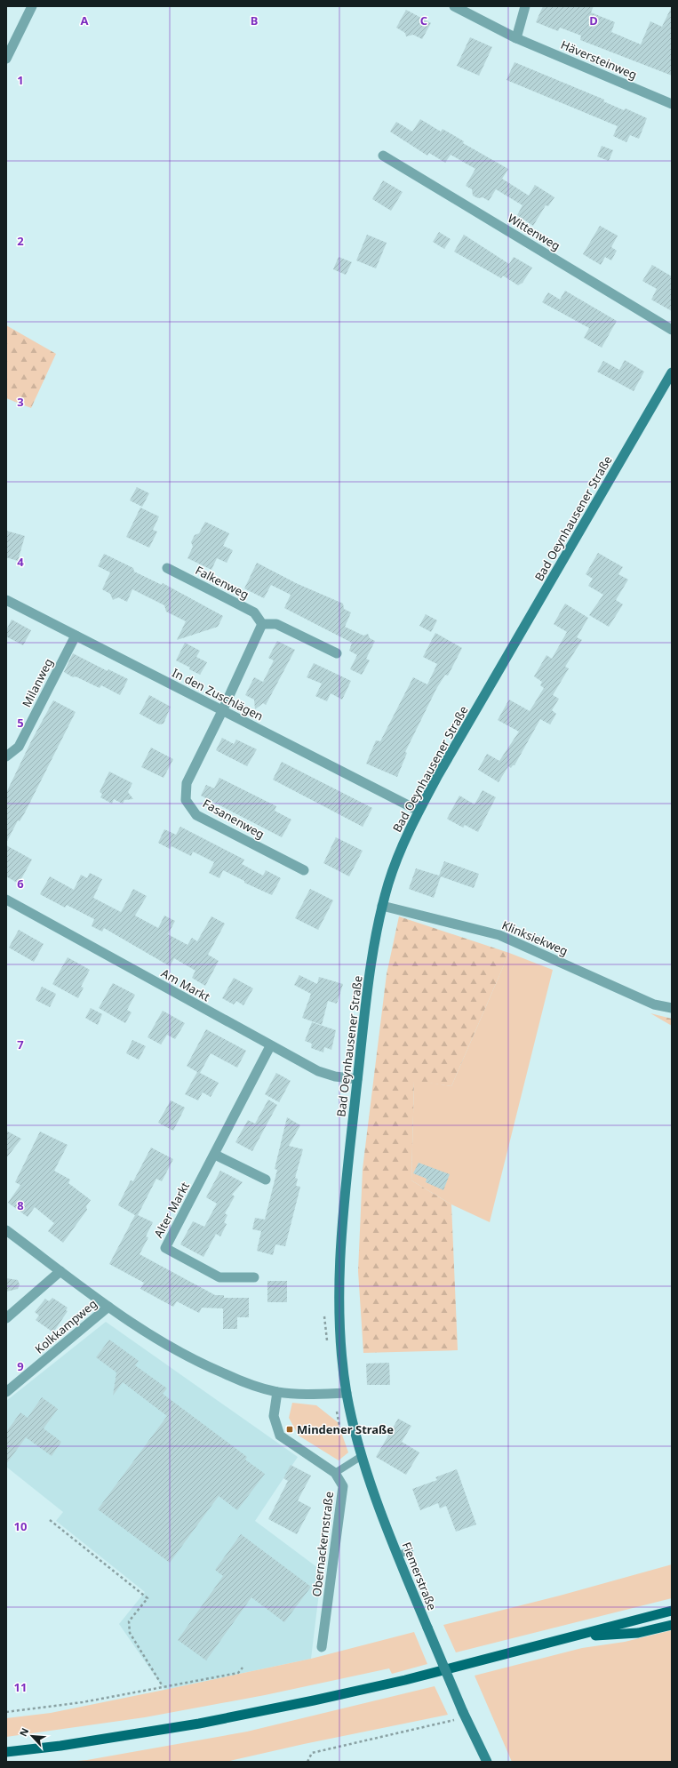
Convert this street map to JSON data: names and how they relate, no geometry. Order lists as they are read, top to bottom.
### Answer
{
  "streets": {
    "main road": ["Bad Oeynhausener Straße", "Fiemerstraße"],
    "street": [
      "Häversteinweg",
      "Wittenweg",
      "Falkenweg",
      "Milanweg",
      "In den Zuschlägen",
      "Fasanenweg",
      "Klinksiekweg",
      "Am Markt",
      "Alter Markt",
      "Kolkkampweg",
      "Obernackernstraße"
    ]
  },
  "crossings": [
    ["Bad Oeynhausener Straße", "In den Zuschlägen"],
    ["Bad Oeynhausener Straße", "Klinksiekweg"],
    ["Bad Oeynhausener Straße", "Am Markt"],
    ["Bad Oeynhausener Straße", "Fiemerstraße"],
    ["Milanweg", "In den Zuschlägen"],
    ["In den Zuschlägen", "Fasanenweg"],
    ["Am Markt", "Alter Markt"]
  ],
  "places": {
    "transit": ["Mindener Straße"]
  },
  "north": "top left",
  "grid": {
    "columns": [
      "A",
      "B",
      "C",
      "D"
    ],
    "rows": [
      "1",
      "2",
      "3",
      "4",
      "5",
      "6",
      "7",
      "8",
      "9",
      "10",
      "11"
    ]
  }
}
